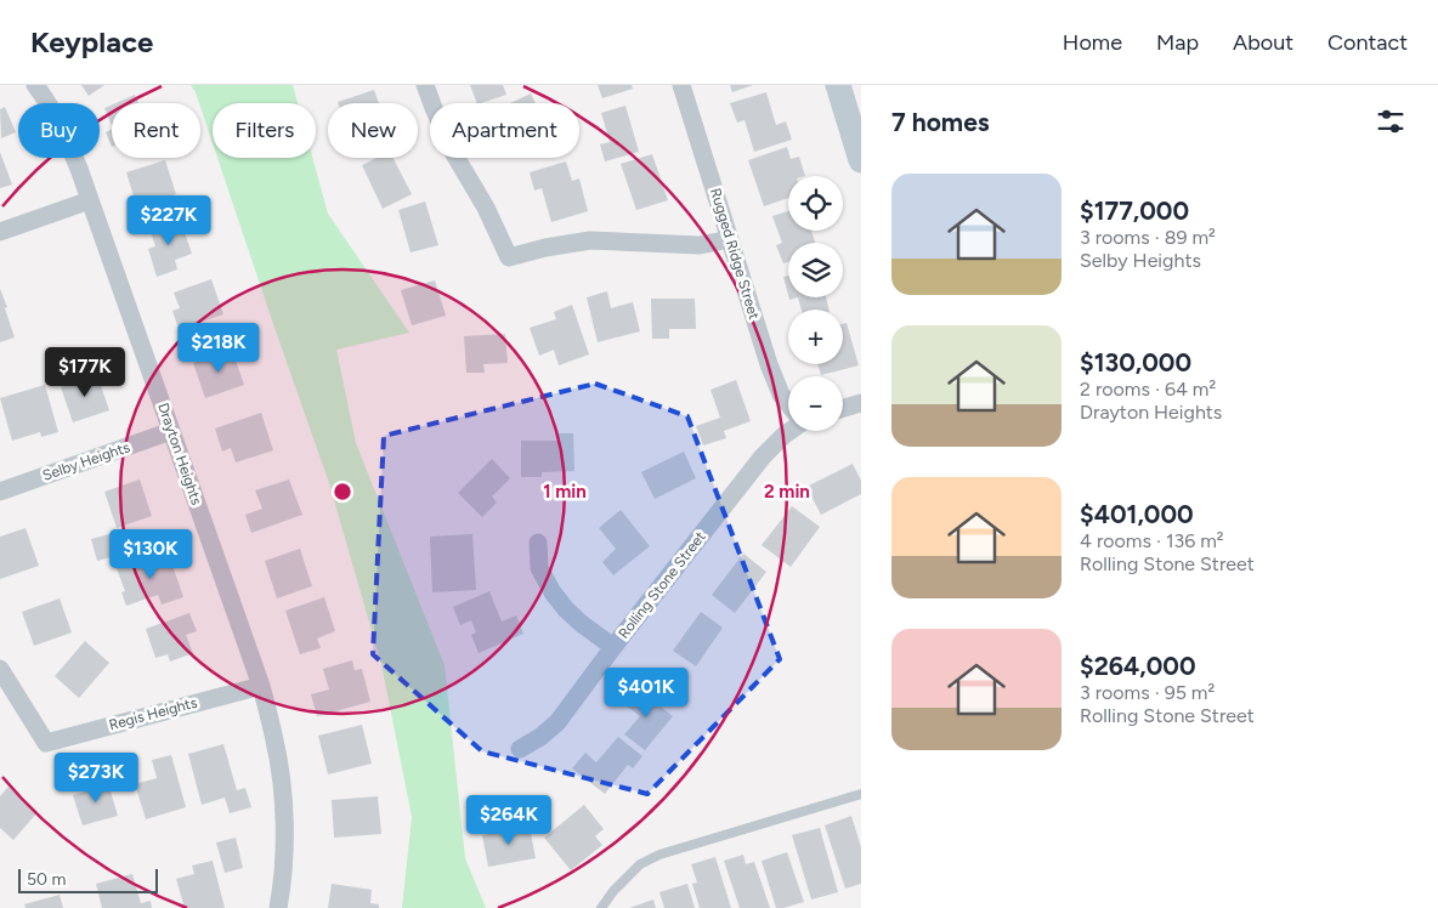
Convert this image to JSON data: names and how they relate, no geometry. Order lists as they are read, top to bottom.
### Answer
{
  "streets": {
    "street": [
      "Rugged Ridge Street",
      "Drayton Heights",
      "Selby Heights",
      "Rolling Stone Street",
      "Regis Heights"
    ]
  },
  "crossings": [
    ["Drayton Heights", "Selby Heights"],
    ["Drayton Heights", "Regis Heights"]
  ],
  "scale_bar": "50 m",
  "page": {
    "header": "Keyplace",
    "nav": [
      "Home",
      "Map",
      "About",
      "Contact"
    ],
    "heading": "7 homes",
    "chip": [
      "Buy",
      "Rent",
      "Filters",
      "New",
      "Apartment"
    ],
    "list": [
      {
        "name": "$177,000",
        "note": "3 rooms · 89 m² · Selby Heights"
      },
      {
        "name": "$130,000",
        "note": "2 rooms · 64 m² · Drayton Heights"
      },
      {
        "name": "$401,000",
        "note": "4 rooms · 136 m² · Rolling Stone Street"
      },
      {
        "name": "$264,000",
        "note": "3 rooms · 95 m² · Rolling Stone Street"
      }
    ],
    "map_buttons": ["+", "−"],
    "price": [
      "$227K",
      "$218K",
      "$177K",
      "$130K",
      "$401K",
      "$273K",
      "$264K"
    ],
    "scale": "50 m"
  },
  "rings": ["1 min", "2 min"]
}
